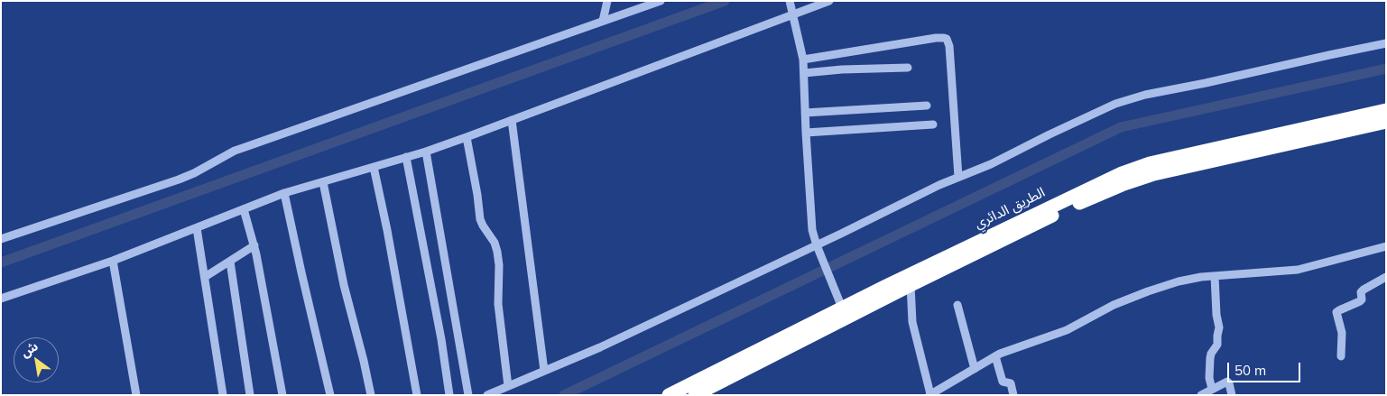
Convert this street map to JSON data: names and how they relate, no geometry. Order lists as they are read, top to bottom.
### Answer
{
  "streets": {
    "highway": ["الطريق الدائري"]
  },
  "scale_bar": "50 m",
  "north": "top left"
}
